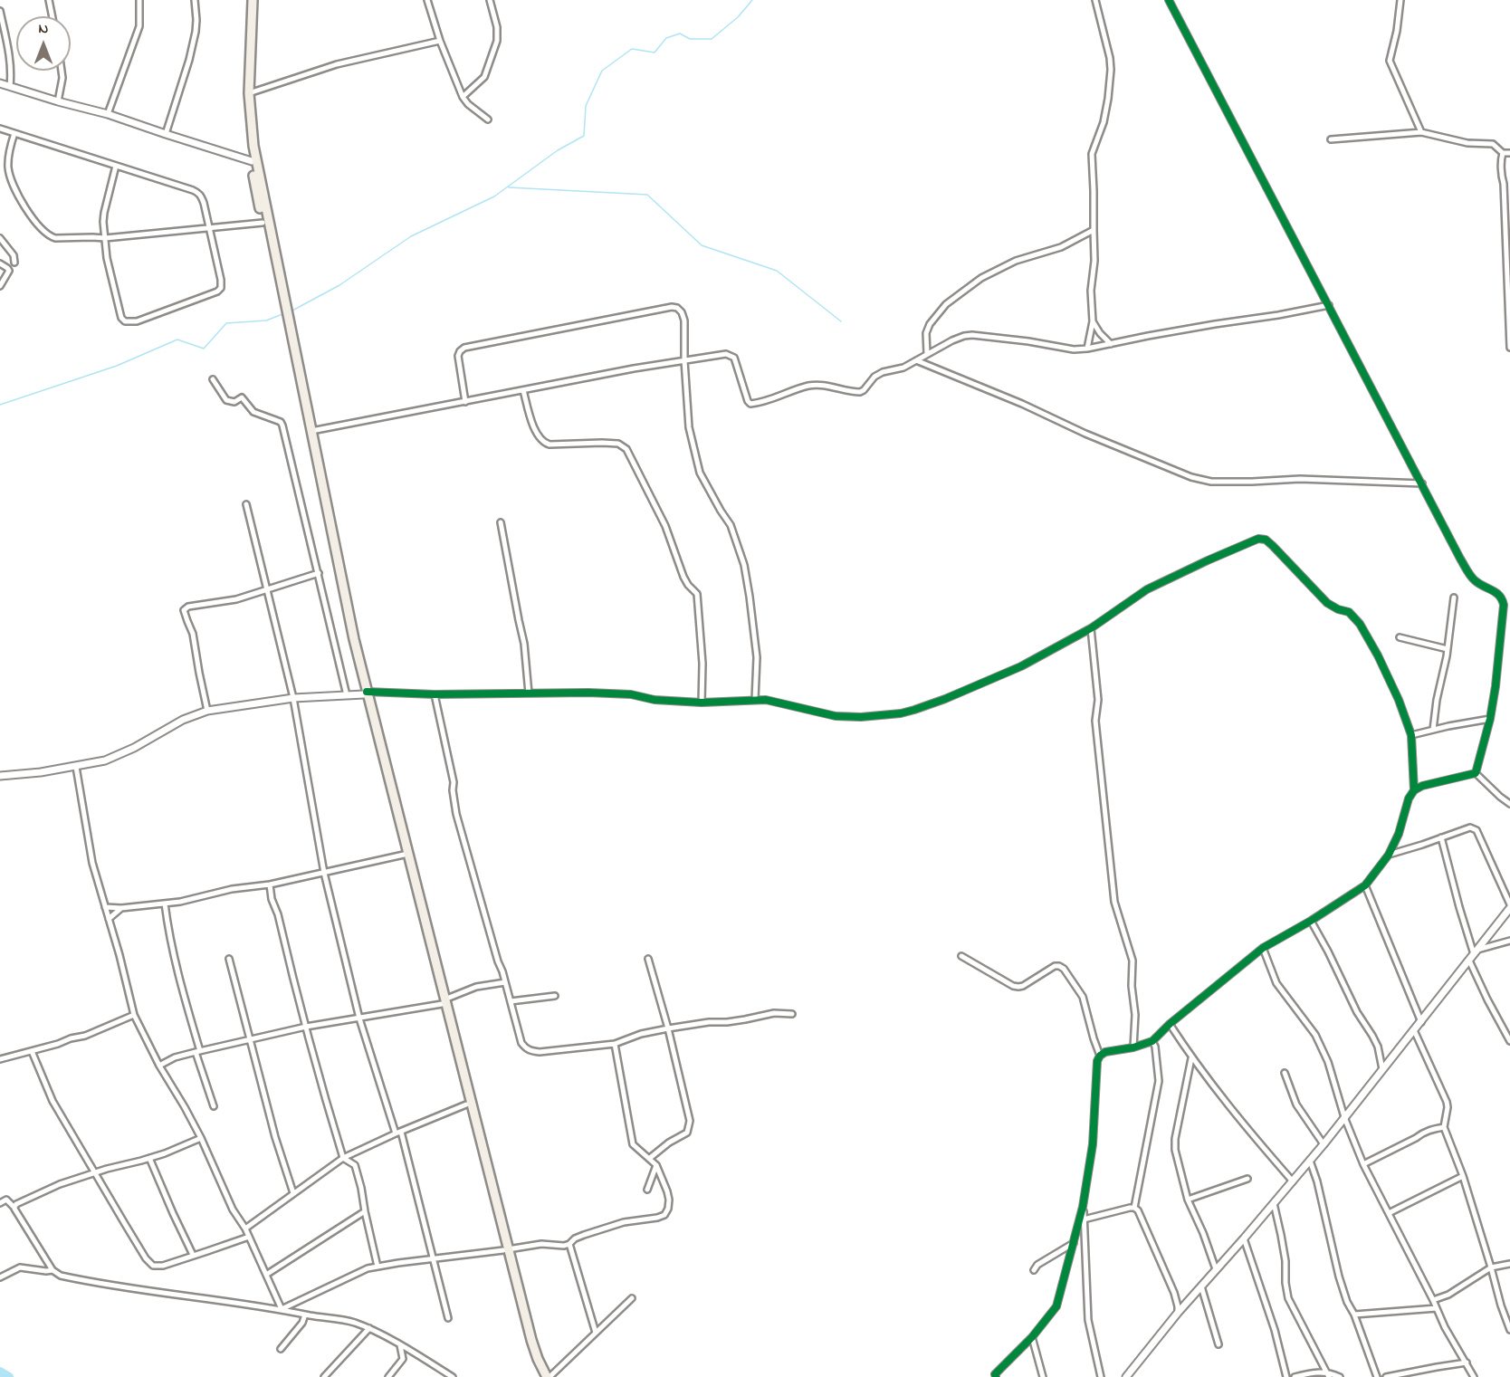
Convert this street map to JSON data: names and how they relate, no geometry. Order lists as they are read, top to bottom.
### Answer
{
  "north": "top"
}
